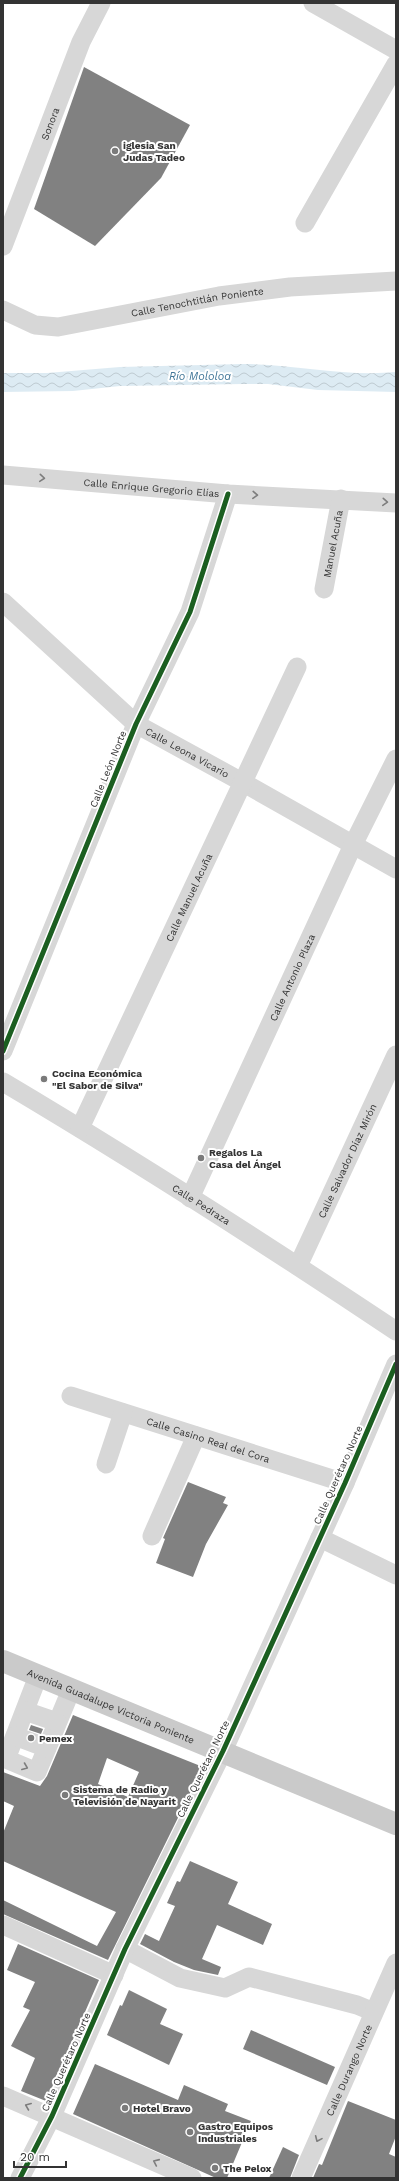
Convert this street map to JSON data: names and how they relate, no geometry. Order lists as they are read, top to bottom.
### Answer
{
  "streets": {
    "main road": ["Avenida Guadalupe Victoria Poniente"],
    "street": [
      "Sonora",
      "Calle Tenochtitlán Poniente",
      "Calle Enrique Gregorio Elías",
      "Manuel Acuña",
      "Calle Leona Vicario",
      "Calle León Norte",
      "Calle Manuel Acuña",
      "Calle Antonio Plaza",
      "Calle Salvador Díaz Mirón",
      "Calle Pedraza",
      "Calle Casino Real del Cora",
      "Calle Querétaro Norte",
      "Calle Durango Norte"
    ]
  },
  "crossings": [
    ["Calle Enrique Gregorio Elías", "Manuel Acuña"],
    ["Calle Enrique Gregorio Elías", "Calle León Norte"],
    ["Calle Leona Vicario", "Calle León Norte"],
    ["Calle Leona Vicario", "Calle Manuel Acuña"],
    ["Calle Leona Vicario", "Calle Antonio Plaza"],
    ["Calle Manuel Acuña", "Calle Pedraza"],
    ["Calle Antonio Plaza", "Calle Pedraza"],
    ["Calle Salvador Díaz Mirón", "Calle Pedraza"],
    ["Calle Casino Real del Cora", "Calle Querétaro Norte"],
    ["Calle Querétaro Norte", "Avenida Guadalupe Victoria Poniente"]
  ],
  "one_way": ["Calle Enrique Gregorio Elías", "Calle Durango Norte"],
  "water": ["Río Mololoa"],
  "places": [
    "iglesia San Judas Tadeo",
    "Cocina Económica \"El Sabor de Silva\"",
    "Regalos La Casa del Ángel",
    "Pemex",
    "Sistema de Radio y Televisión de Nayarit",
    "Hotel Bravo",
    "Gastro Equipos Industriales",
    "The Pelox"
  ],
  "scale_bar": "20 m"
}
